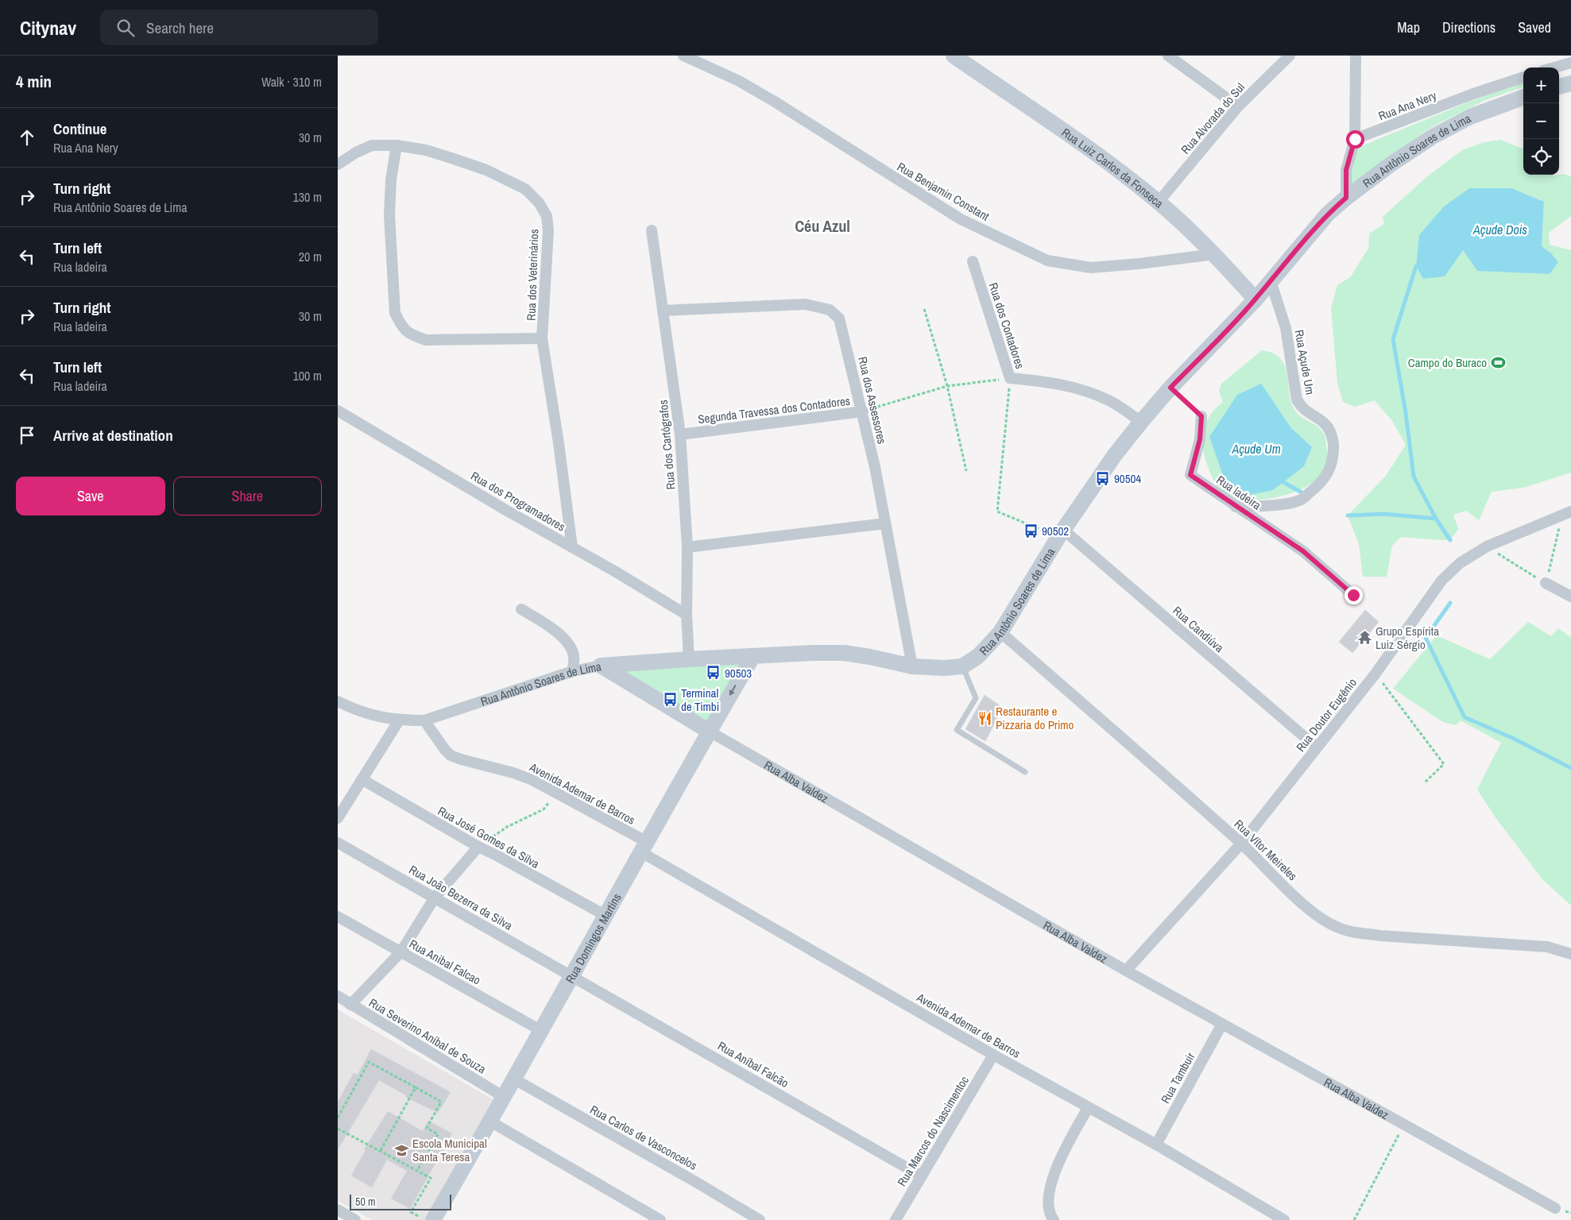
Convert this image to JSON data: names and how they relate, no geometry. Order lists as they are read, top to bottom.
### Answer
{
  "streets": {
    "street": [
      "Rua Ana Nery",
      "Rua Alvorada do Sul",
      "Rua Antônio Soares de Lima",
      "Rua Luiz Carlos da Fonseca",
      "Rua Benjamin Constant",
      "Rua dos Veterinários",
      "Rua dos Contadores",
      "Rua Açude Um",
      "Rua dos Assessores",
      "Segunda Travessa dos Contadores",
      "Rua dos Cartógrafos",
      "Rua ladeira",
      "Rua dos Programadores",
      "Rua Candiúva",
      "Rua Doutor Eugênio",
      "Rua Alba Valdez",
      "Avenida Ademar de Barros",
      "Rua José Gomes da Silva",
      "Rua Vítor Meireles",
      "Rua João Bezerra da Silva",
      "Rua Domingos Martins",
      "Rua Anibal Falcao",
      "Rua Severino Aníbal de Souza",
      "Rua Aníbal Falcão",
      "Rua Tambuir",
      "Rua Marcos do Nascimentoc",
      "Rua Carlos de Vasconcelos"
    ]
  },
  "crossings": [
    ["Rua Alvorada do Sul", "Rua Luiz Carlos da Fonseca"],
    ["Rua Antônio Soares de Lima", "Rua Luiz Carlos da Fonseca"],
    ["Rua Antônio Soares de Lima", "Rua dos Contadores"],
    ["Rua Antônio Soares de Lima", "Rua Açude Um"],
    ["Rua Antônio Soares de Lima", "Rua dos Assessores"],
    ["Rua Antônio Soares de Lima", "Rua dos Cartógrafos"],
    ["Rua Antônio Soares de Lima", "Rua Candiúva"],
    ["Rua Antônio Soares de Lima", "Rua Alba Valdez"],
    ["Rua Antônio Soares de Lima", "Avenida Ademar de Barros"],
    ["Rua Antônio Soares de Lima", "Rua Vítor Meireles"],
    ["Rua Antônio Soares de Lima", "Rua Domingos Martins"],
    ["Rua Luiz Carlos da Fonseca", "Rua Benjamin Constant"],
    ["Rua dos Veterinários", "Rua dos Programadores"],
    ["Rua dos Contadores", "Segunda Travessa dos Contadores"],
    ["Rua Açude Um", "Rua ladeira"],
    ["Rua dos Assessores", "Segunda Travessa dos Contadores"],
    ["Rua dos Assessores", "Rua dos Cartógrafos"],
    ["Segunda Travessa dos Contadores", "Rua dos Cartógrafos"],
    ["Rua dos Cartógrafos", "Rua dos Programadores"],
    ["Rua Candiúva", "Rua Doutor Eugênio"],
    ["Rua Doutor Eugênio", "Rua Alba Valdez"],
    ["Rua Doutor Eugênio", "Rua Vítor Meireles"],
    ["Rua Alba Valdez", "Rua Domingos Martins"],
    ["Rua Alba Valdez", "Rua Tambuir"],
    ["Avenida Ademar de Barros", "Rua Domingos Martins"],
    ["Avenida Ademar de Barros", "Rua Tambuir"],
    ["Avenida Ademar de Barros", "Rua Marcos do Nascimentoc"],
    ["Rua José Gomes da Silva", "Rua Domingos Martins"],
    ["Rua João Bezerra da Silva", "Rua Domingos Martins"],
    ["Rua João Bezerra da Silva", "Rua Aníbal Falcão"],
    ["Rua Domingos Martins", "Rua Anibal Falcao"],
    ["Rua Domingos Martins", "Rua Severino Aníbal de Souza"],
    ["Rua Domingos Martins", "Rua Aníbal Falcão"],
    ["Rua Domingos Martins", "Rua Carlos de Vasconcelos"],
    ["Rua Aníbal Falcão", "Rua Marcos do Nascimentoc"]
  ],
  "districts": ["Céu Azul"],
  "water": ["Açude Dois", "Açude Um"],
  "places": {
    "sports": ["Campo do Buraco"],
    "bus stop": [
      "90504",
      "90502",
      "90503",
      "Terminal de Timbi"
    ],
    "temple": ["Grupo Espírita Luiz Sérgio"],
    "restaurant": ["Restaurante e Pizzaria do Primo"],
    "school or university": ["Escola Municipal Santa Teresa"]
  },
  "scale_bar": "50 m",
  "page": {
    "header": "Citynav",
    "search": "Search here",
    "nav": ["Map", "Directions", "Saved"],
    "heading": ["4 min", "Walk · 310 m"],
    "map_buttons": ["+", "−"],
    "list": [
      ["Continue", "Rua Ana Nery", "30 m"],
      ["Turn right", "Rua Antônio Soares de Lima", "130 m"],
      ["Turn left", "Rua ladeira", "20 m"],
      ["Turn right", "Rua ladeira", "30 m"],
      ["Turn left", "Rua ladeira", "100 m"],
      "Arrive at destination"
    ],
    "buttons": ["Save", "Share"],
    "scale": "50 m"
  }
}
